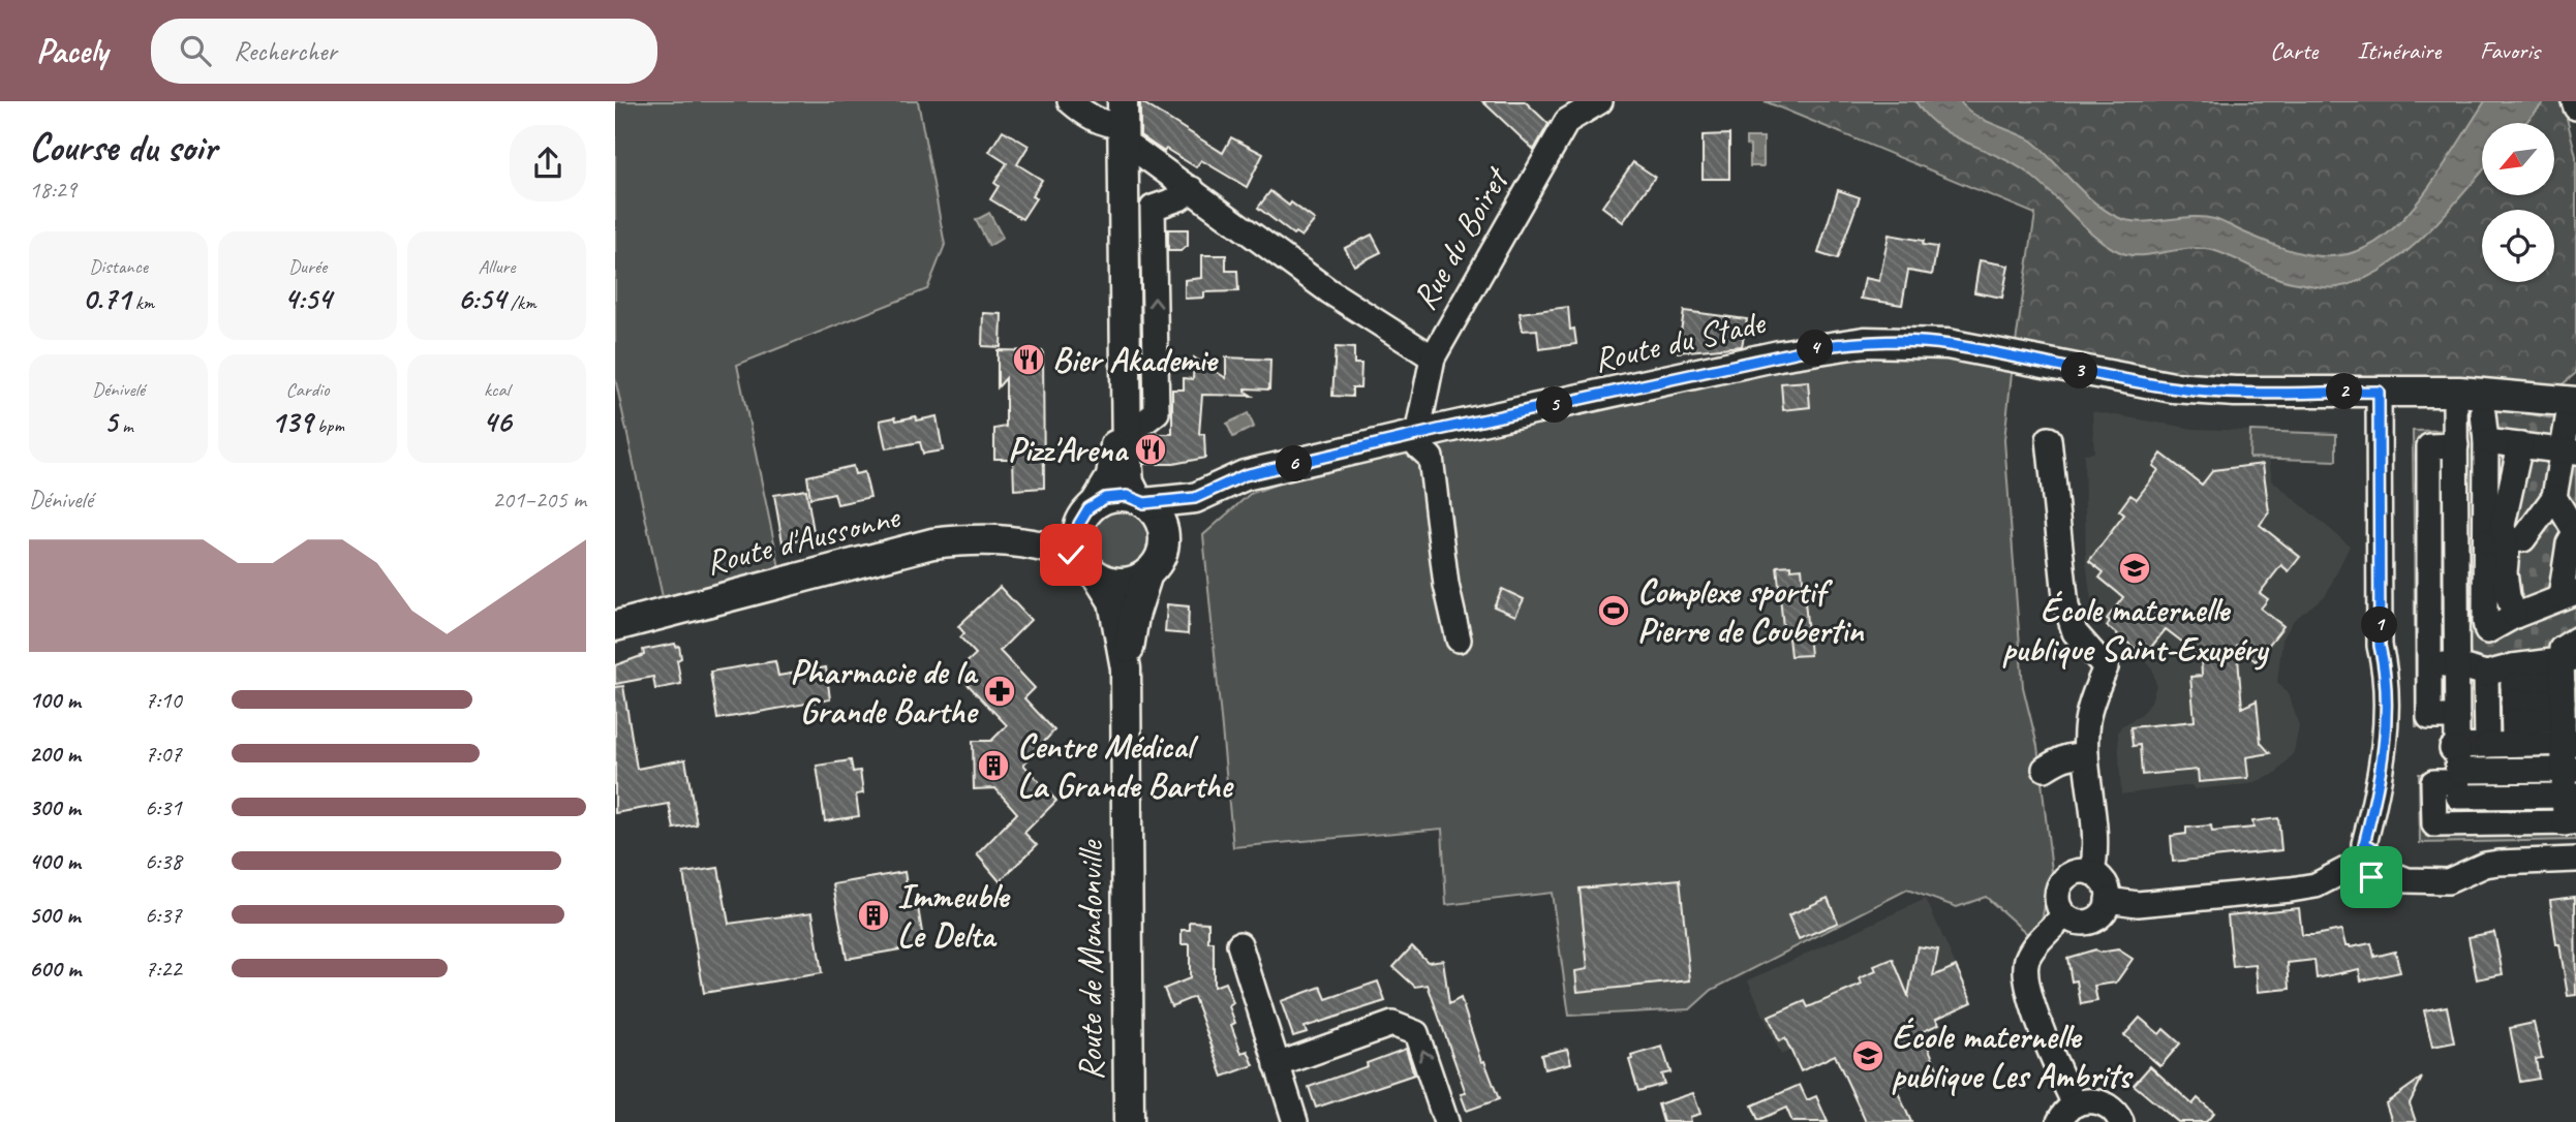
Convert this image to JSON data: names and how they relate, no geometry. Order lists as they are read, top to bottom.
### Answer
{
  "streets": {
    "main road": ["Route du Stade", "Route d'Aussonne", "Route de Mondonville"],
    "street": ["Rue du Boiret"]
  },
  "crossings": [
    ["Rue du Boiret", "Route du Stade"],
    ["Route du Stade", "Route d'Aussonne"],
    ["Route du Stade", "Route de Mondonville"],
    ["Route d'Aussonne", "Route de Mondonville"]
  ],
  "places": {
    "restaurant": ["Bier Akademie", "Pizz'Arena"],
    "school or university": ["École maternelle publique Saint-Exupéry", "École maternelle publique Les Ambrits"],
    "sports": ["Complexe sportif Pierre de Coubertin"],
    "pharmacy": ["Pharmacie de la Grande Barthe"],
    "building": ["Centre Médical La Grande Barthe", "Immeuble Le Delta"]
  },
  "north": "bottom left",
  "page": {
    "header": "Pacely",
    "search": "Rechercher",
    "nav": ["Carte", "Itinéraire", "Favoris"],
    "heading": ["Course du soir", "18:29"],
    "stats": [
      ["Distance", "0.71 km"],
      ["Durée", "4:54"],
      ["Allure", "6:54 /km"],
      ["Dénivelé", "5 m"],
      ["Cardio", "139 bpm"],
      ["kcal", "46"]
    ],
    "pins": [
      "4",
      "3",
      "2",
      "5",
      "6",
      "1"
    ],
    "chart": ["Dénivelé", "201–205 m"],
    "list": [
      {
        "name": "100 m",
        "note": "7:10"
      },
      {
        "name": "200 m",
        "note": "7:07"
      },
      {
        "name": "300 m",
        "note": "6:31"
      },
      {
        "name": "400 m",
        "note": "6:38"
      },
      {
        "name": "500 m",
        "note": "6:37"
      },
      {
        "name": "600 m",
        "note": "7:22"
      }
    ]
  }
}
